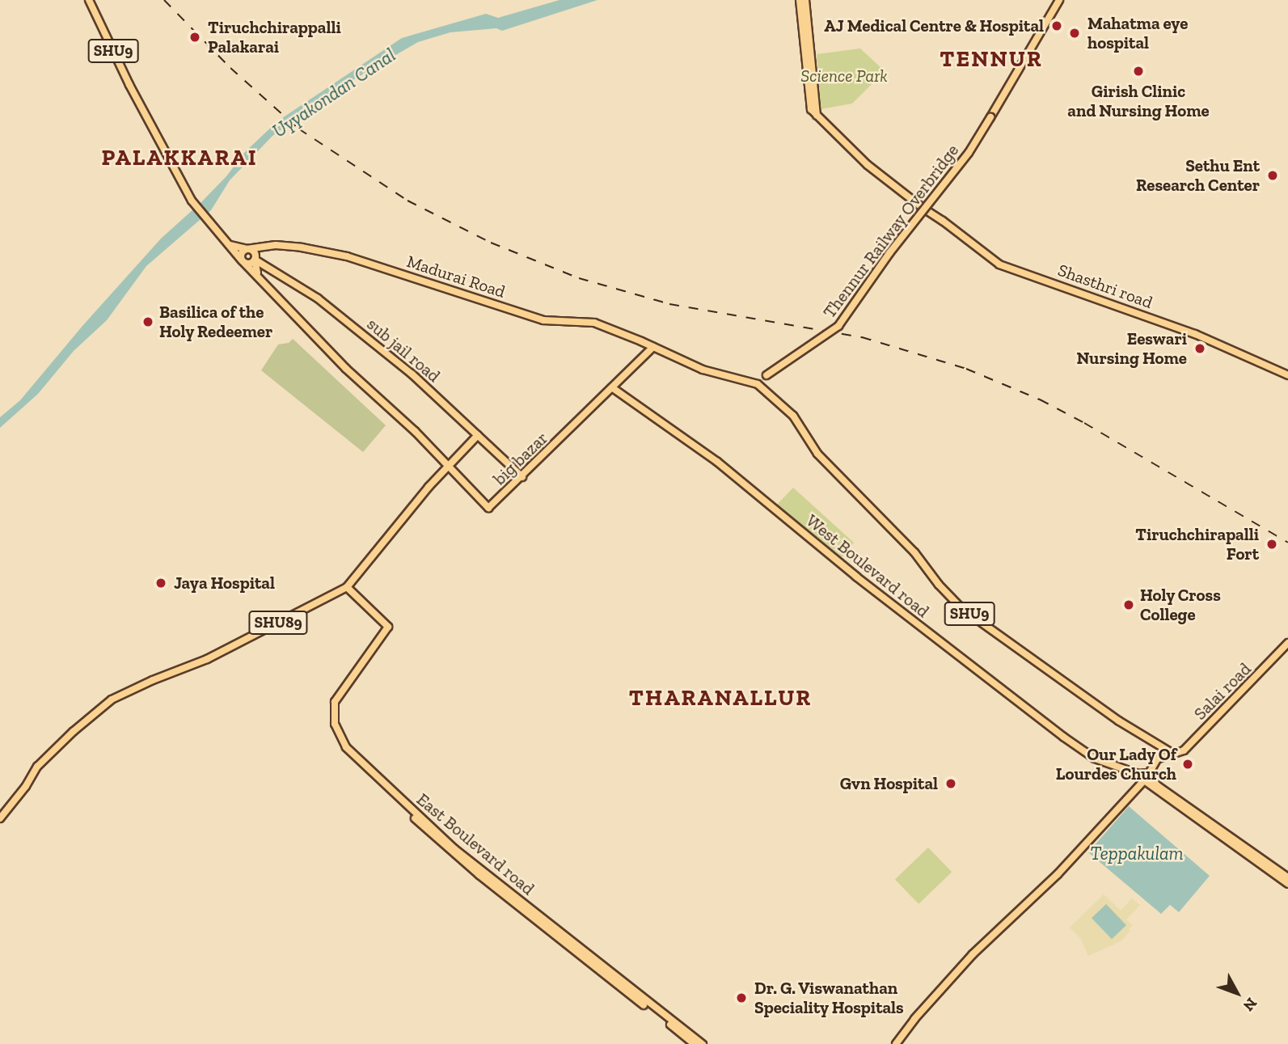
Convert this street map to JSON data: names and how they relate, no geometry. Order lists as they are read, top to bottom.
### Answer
{
  "streets": {
    "main road": [
      "SHU9",
      "Thennur Railway Overbridge",
      "Madurai Road",
      "Shasthri road",
      "sub jail road",
      "big bazar",
      "West Boulevard road",
      "SHU89",
      "Salai road",
      "East Boulevard road"
    ]
  },
  "crossings": [
    ["SHU9", "Thennur Railway Overbridge"],
    ["SHU9", "Madurai Road"],
    ["SHU9", "sub jail road"],
    ["SHU9", "big bazar"],
    ["SHU9", "Salai road"],
    ["Madurai Road", "big bazar"],
    ["sub jail road", "big bazar"],
    ["big bazar", "West Boulevard road"],
    ["big bazar", "SHU89"],
    ["SHU89", "East Boulevard road"]
  ],
  "districts": ["TENNUR", "PALAKKARAI", "THARANALLUR"],
  "water": ["Uyyakondan Canal", "Teppakulam"],
  "parks": ["Science Park"],
  "places": [
    "AJ Medical Centre & Hospital",
    "Mahatma eye hospital",
    "Tiruchchirappalli Palakarai",
    "Girish Clinic and Nursing Home",
    "Sethu Ent Research Center",
    "Basilica of the Holy Redeemer",
    "Eeswari Nursing Home",
    "Tiruchchirapalli Fort",
    "Jaya Hospital",
    "Holy Cross College",
    "Our Lady Of Lourdes Church",
    "Gvn Hospital",
    "Dr. G. Viswanathan Speciality Hospitals"
  ],
  "north": "bottom right"
}
